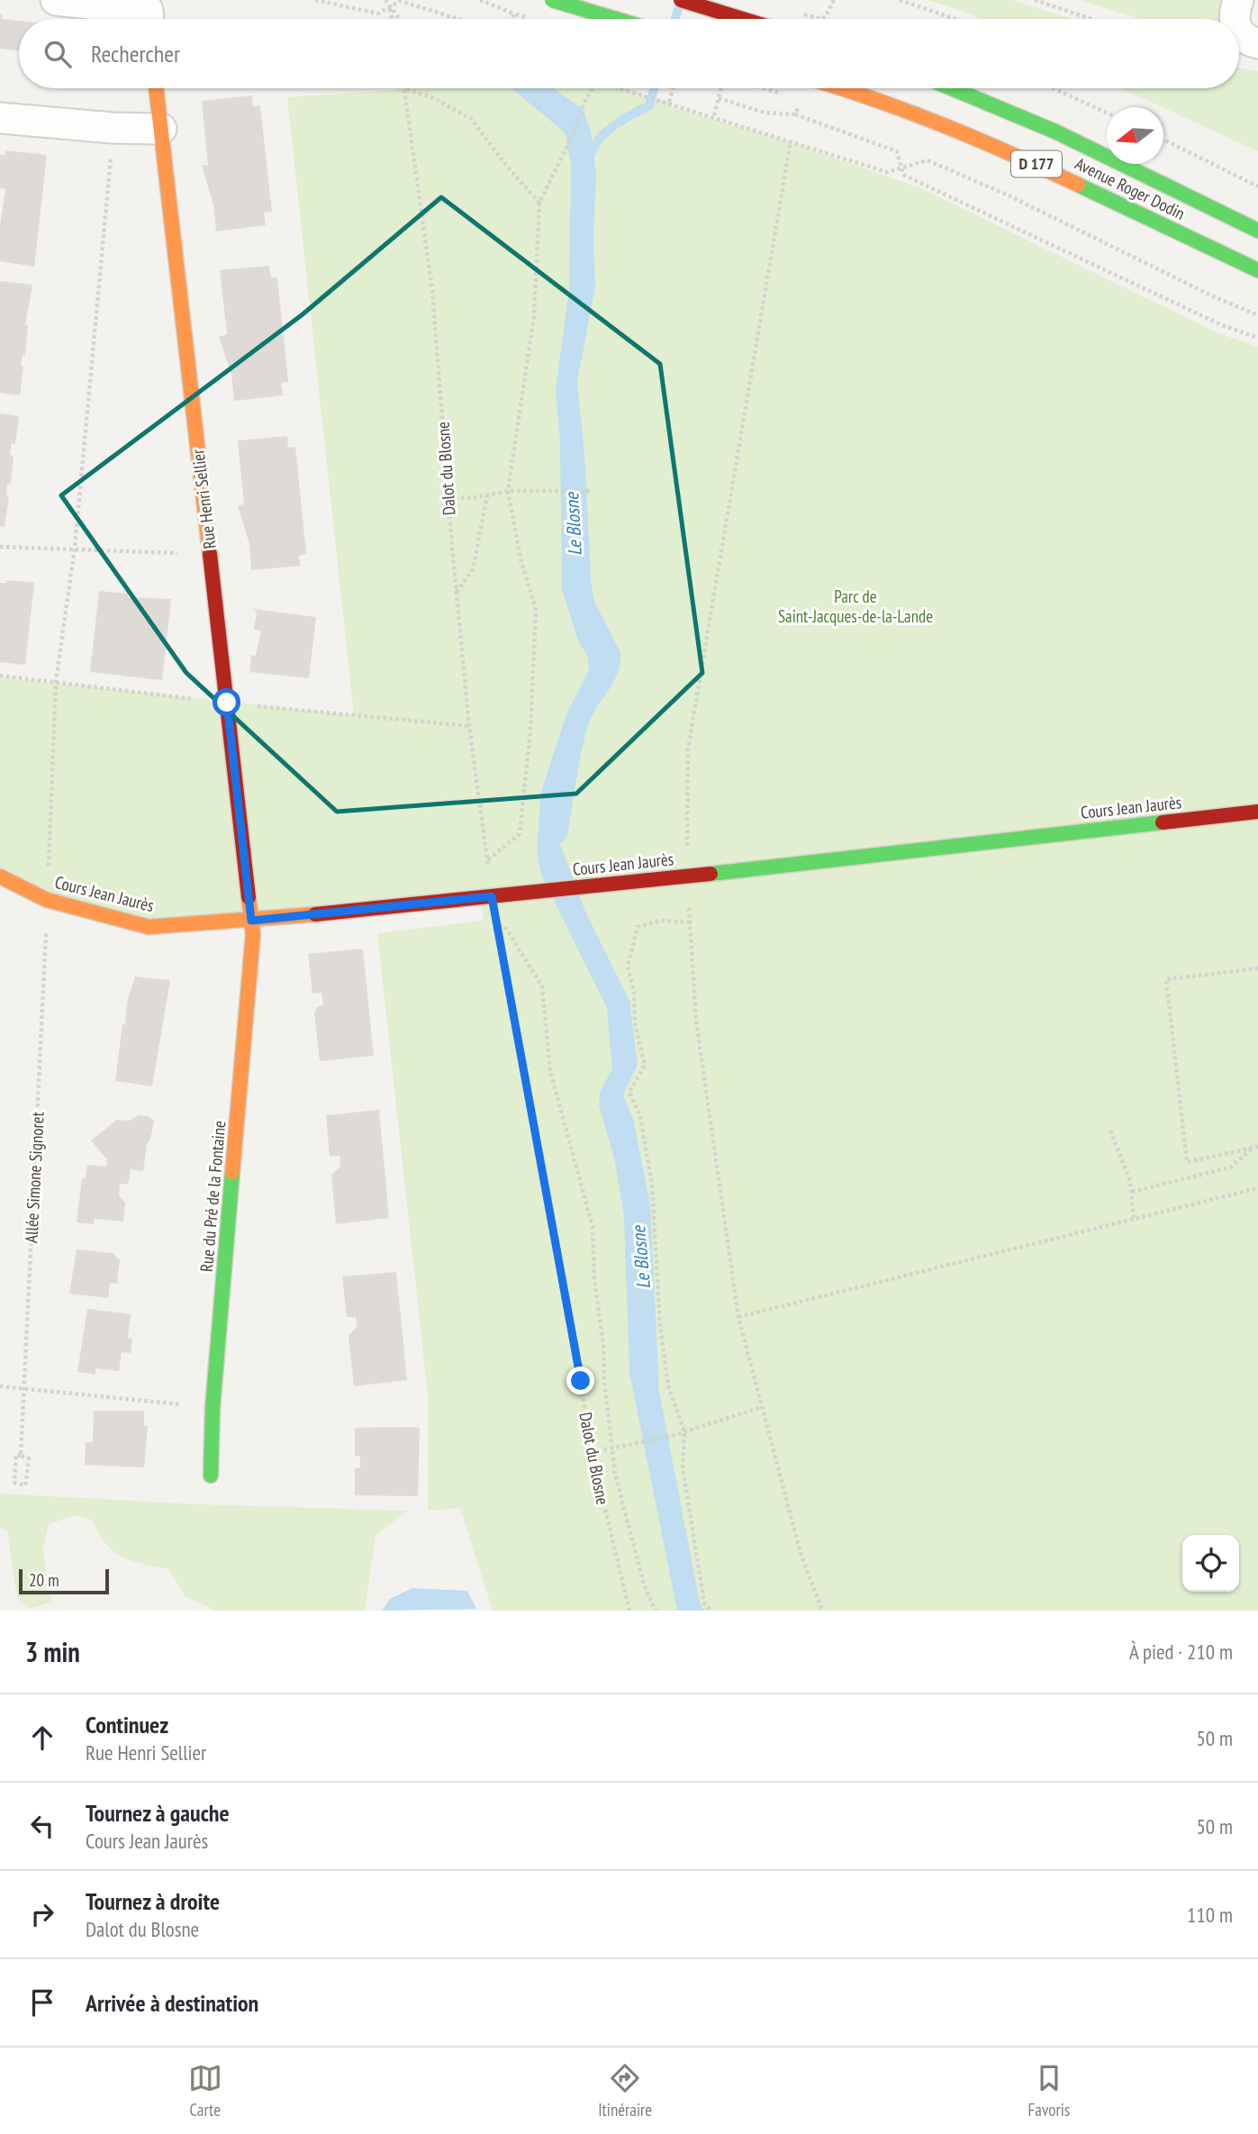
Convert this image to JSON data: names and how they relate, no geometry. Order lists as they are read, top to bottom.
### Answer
{
  "streets": {
    "street": [
      "D 177",
      "Avenue Roger Dodin",
      "Rue Henri Sellier",
      "Cours Jean Jaurès",
      "Rue du Pré de la Fontaine"
    ],
    "path": ["Dalot du Blosne", "Allée Simone Signoret"]
  },
  "crossings": [
    ["Dalot du Blosne", "Cours Jean Jaurès"],
    ["Rue Henri Sellier", "Cours Jean Jaurès"],
    ["Rue Henri Sellier", "Rue du Pré de la Fontaine"],
    ["Cours Jean Jaurès", "Allée Simone Signoret"],
    ["Cours Jean Jaurès", "Rue du Pré de la Fontaine"]
  ],
  "water": ["Le Blosne"],
  "parks": ["Parc de Saint-Jacques-de-la-Lande"],
  "scale_bar": "20 m",
  "north": "left",
  "page": {
    "search": "Rechercher",
    "scale": "20 m",
    "heading": ["3 min", "À pied · 210 m"],
    "list": [
      ["Continuez", "Rue Henri Sellier", "50 m"],
      ["Tournez à gauche", "Cours Jean Jaurès", "50 m"],
      ["Tournez à droite", "Dalot du Blosne", "110 m"],
      "Arrivée à destination"
    ],
    "nav": ["Carte", "Itinéraire", "Favoris"]
  }
}
